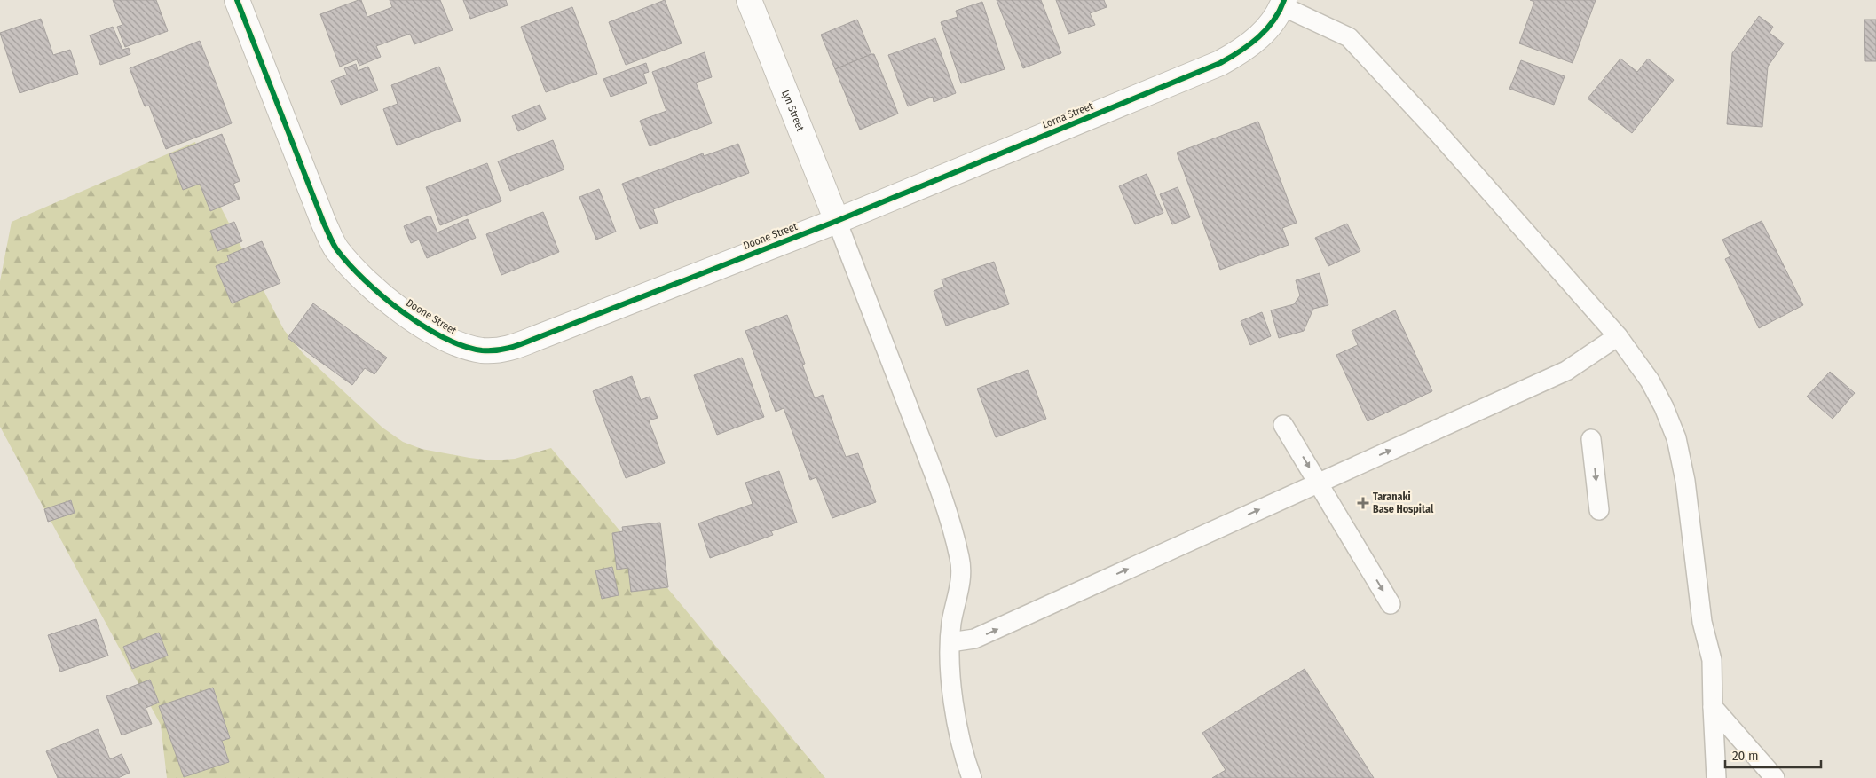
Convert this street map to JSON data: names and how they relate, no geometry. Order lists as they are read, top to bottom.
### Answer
{
  "streets": {
    "street": ["Lyn Street", "Lorna Street", "Doone Street"]
  },
  "crossings": [
    ["Lyn Street", "Lorna Street"],
    ["Lyn Street", "Doone Street"],
    ["Lorna Street", "Doone Street"]
  ],
  "places": {
    "health": ["Taranaki Base Hospital"]
  },
  "scale_bar": "20 m"
}
